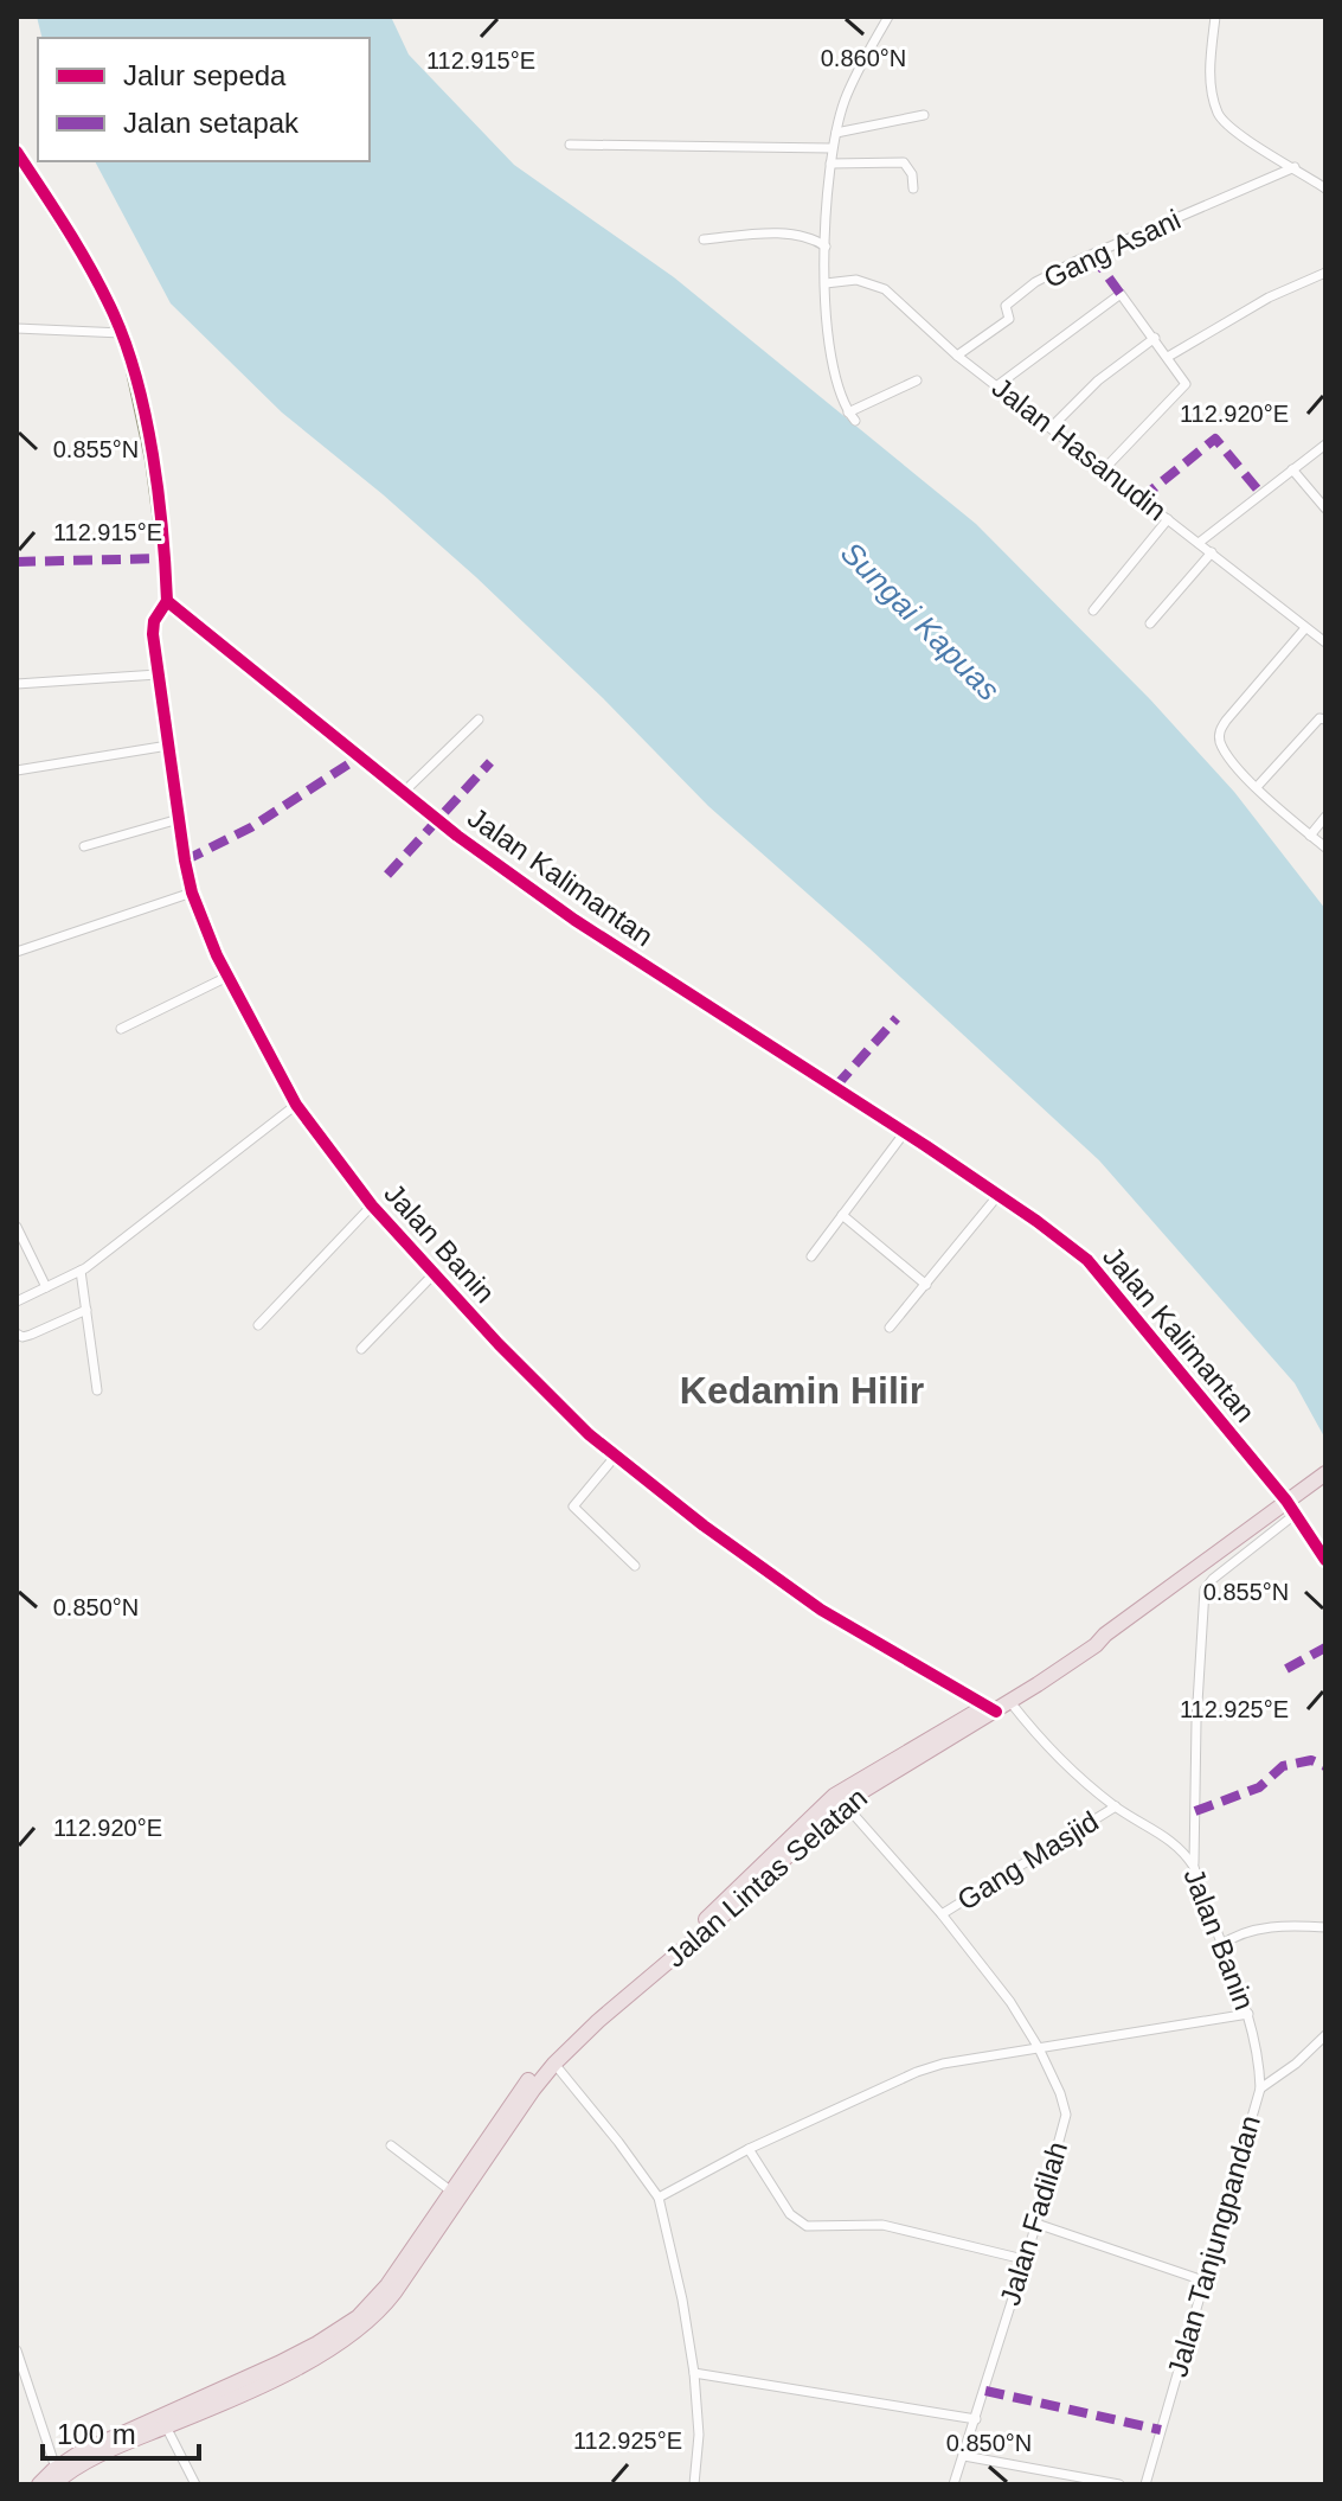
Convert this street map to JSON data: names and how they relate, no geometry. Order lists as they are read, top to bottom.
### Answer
{
  "streets": {
    "highway": ["Jalan Lintas Selatan"],
    "street": [
      "Gang Asani",
      "Jalan Hasanudin",
      "Jalan Kalimantan",
      "Jalan Banin",
      "Gang Masjid",
      "Jalan Fadilah",
      "Jalan Tanjungpandan"
    ]
  },
  "crossings": [
    ["Gang Asani", "Jalan Hasanudin"],
    ["Jalan Kalimantan", "Jalan Banin"],
    ["Jalan Kalimantan", "Jalan Lintas Selatan"],
    ["Jalan Banin", "Gang Masjid"],
    ["Jalan Banin", "Jalan Lintas Selatan"],
    ["Jalan Banin", "Jalan Tanjungpandan"],
    ["Gang Masjid", "Jalan Fadilah"],
    ["Jalan Lintas Selatan", "Jalan Fadilah"]
  ],
  "districts": ["Kedamin Hilir"],
  "water": ["Sungai Kapuas"],
  "legend": ["Jalur sepeda", "Jalan setapak"],
  "scale_bar": "100 m",
  "coordinates": [
    "0.860°N",
    "112.915°E",
    "112.920°E",
    "0.855°N",
    "0.850°N",
    "112.925°E"
  ]
}
